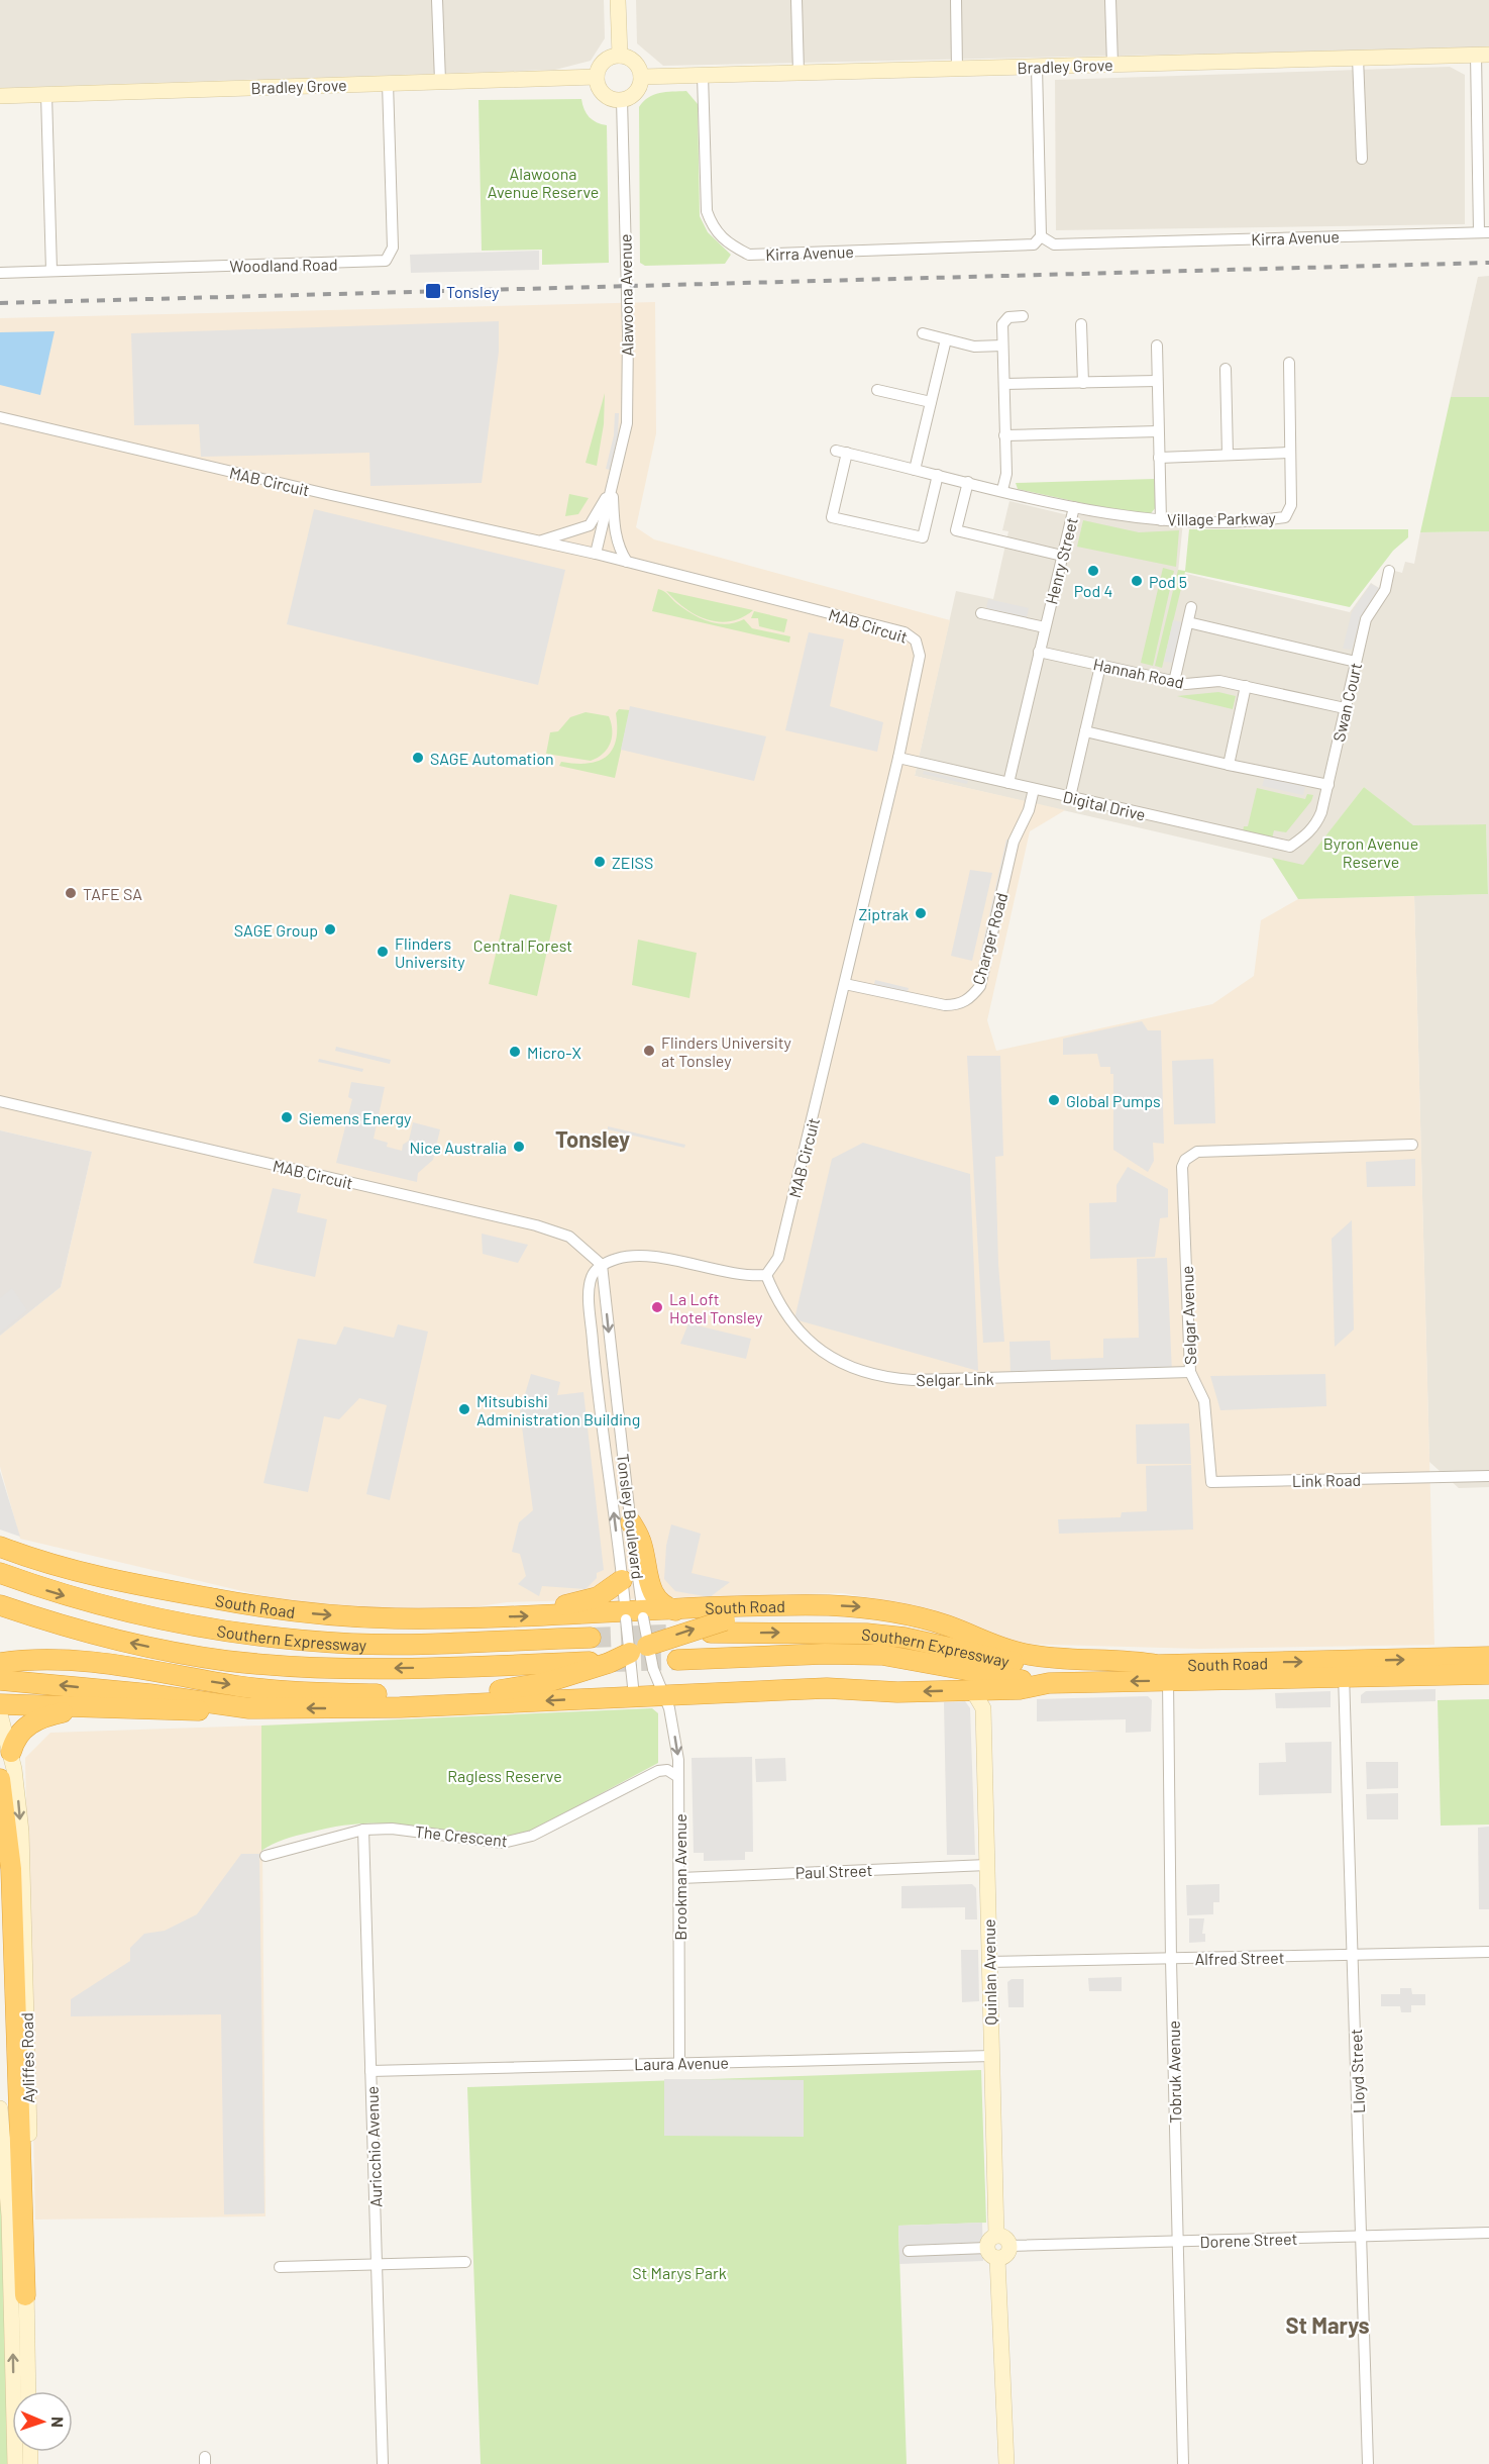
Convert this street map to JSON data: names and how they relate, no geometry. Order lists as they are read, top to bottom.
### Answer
{
  "streets": {
    "highway": ["South Road", "Southern Expressway"],
    "street": [
      "Bradley Grove",
      "Kirra Avenue",
      "Woodland Road",
      "Alawoona Avenue",
      "MAB Circuit",
      "Village Parkway",
      "Henry Street",
      "Hannah Road",
      "Swan Court",
      "Digital Drive",
      "Charger Road",
      "Selgar Avenue",
      "Selgar Link",
      "Link Road",
      "Tonsley Boulevard",
      "The Crescent",
      "Paul Street",
      "Brookman Avenue",
      "Alfred Street",
      "Quinlan Avenue",
      "Ayliffes Road",
      "Laura Avenue",
      "Lloyd Street",
      "Tobruk Avenue",
      "Auricchio Avenue",
      "Dorene Street"
    ]
  },
  "crossings": [
    ["Bradley Grove", "Kirra Avenue"],
    ["Bradley Grove", "Woodland Road"],
    ["Bradley Grove", "Alawoona Avenue"],
    ["Alawoona Avenue", "MAB Circuit"],
    ["MAB Circuit", "Digital Drive"],
    ["MAB Circuit", "Charger Road"],
    ["MAB Circuit", "Selgar Link"],
    ["MAB Circuit", "Tonsley Boulevard"],
    ["Village Parkway", "Henry Street"],
    ["Henry Street", "Hannah Road"],
    ["Henry Street", "Digital Drive"],
    ["Hannah Road", "Swan Court"],
    ["Swan Court", "Digital Drive"],
    ["Digital Drive", "Charger Road"],
    ["Selgar Avenue", "Selgar Link"],
    ["Selgar Avenue", "Link Road"],
    ["Tonsley Boulevard", "South Road"],
    ["Tonsley Boulevard", "Brookman Avenue"],
    ["South Road", "Southern Expressway"],
    ["South Road", "Brookman Avenue"],
    ["South Road", "Lloyd Street"],
    ["South Road", "Tobruk Avenue"],
    ["Southern Expressway", "Tobruk Avenue"],
    ["The Crescent", "Brookman Avenue"],
    ["The Crescent", "Auricchio Avenue"],
    ["Paul Street", "Brookman Avenue"],
    ["Paul Street", "Quinlan Avenue"],
    ["Brookman Avenue", "Laura Avenue"],
    ["Alfred Street", "Quinlan Avenue"],
    ["Alfred Street", "Lloyd Street"],
    ["Alfred Street", "Tobruk Avenue"],
    ["Quinlan Avenue", "Laura Avenue"],
    ["Laura Avenue", "Auricchio Avenue"],
    ["Lloyd Street", "Dorene Street"],
    ["Tobruk Avenue", "Dorene Street"]
  ],
  "districts": ["Tonsley", "St Marys"],
  "parks": [
    "Alawoona Avenue Reserve",
    "Byron Avenue Reserve",
    "Central Forest",
    "Ragless Reserve",
    "St Marys Park"
  ],
  "places": {
    "transit": ["Tonsley"],
    "other": [
      "Pod 4",
      "Pod 5",
      "SAGE Automation",
      "ZEISS",
      "TAFE SA",
      "Ziptrak",
      "SAGE Group",
      "Flinders University",
      "Flinders University at Tonsley",
      "Micro-X",
      "Global Pumps",
      "Siemens Energy",
      "Nice Australia",
      "La Loft Hotel Tonsley",
      "Mitsubishi Administration Building"
    ]
  },
  "north": "right"
}
